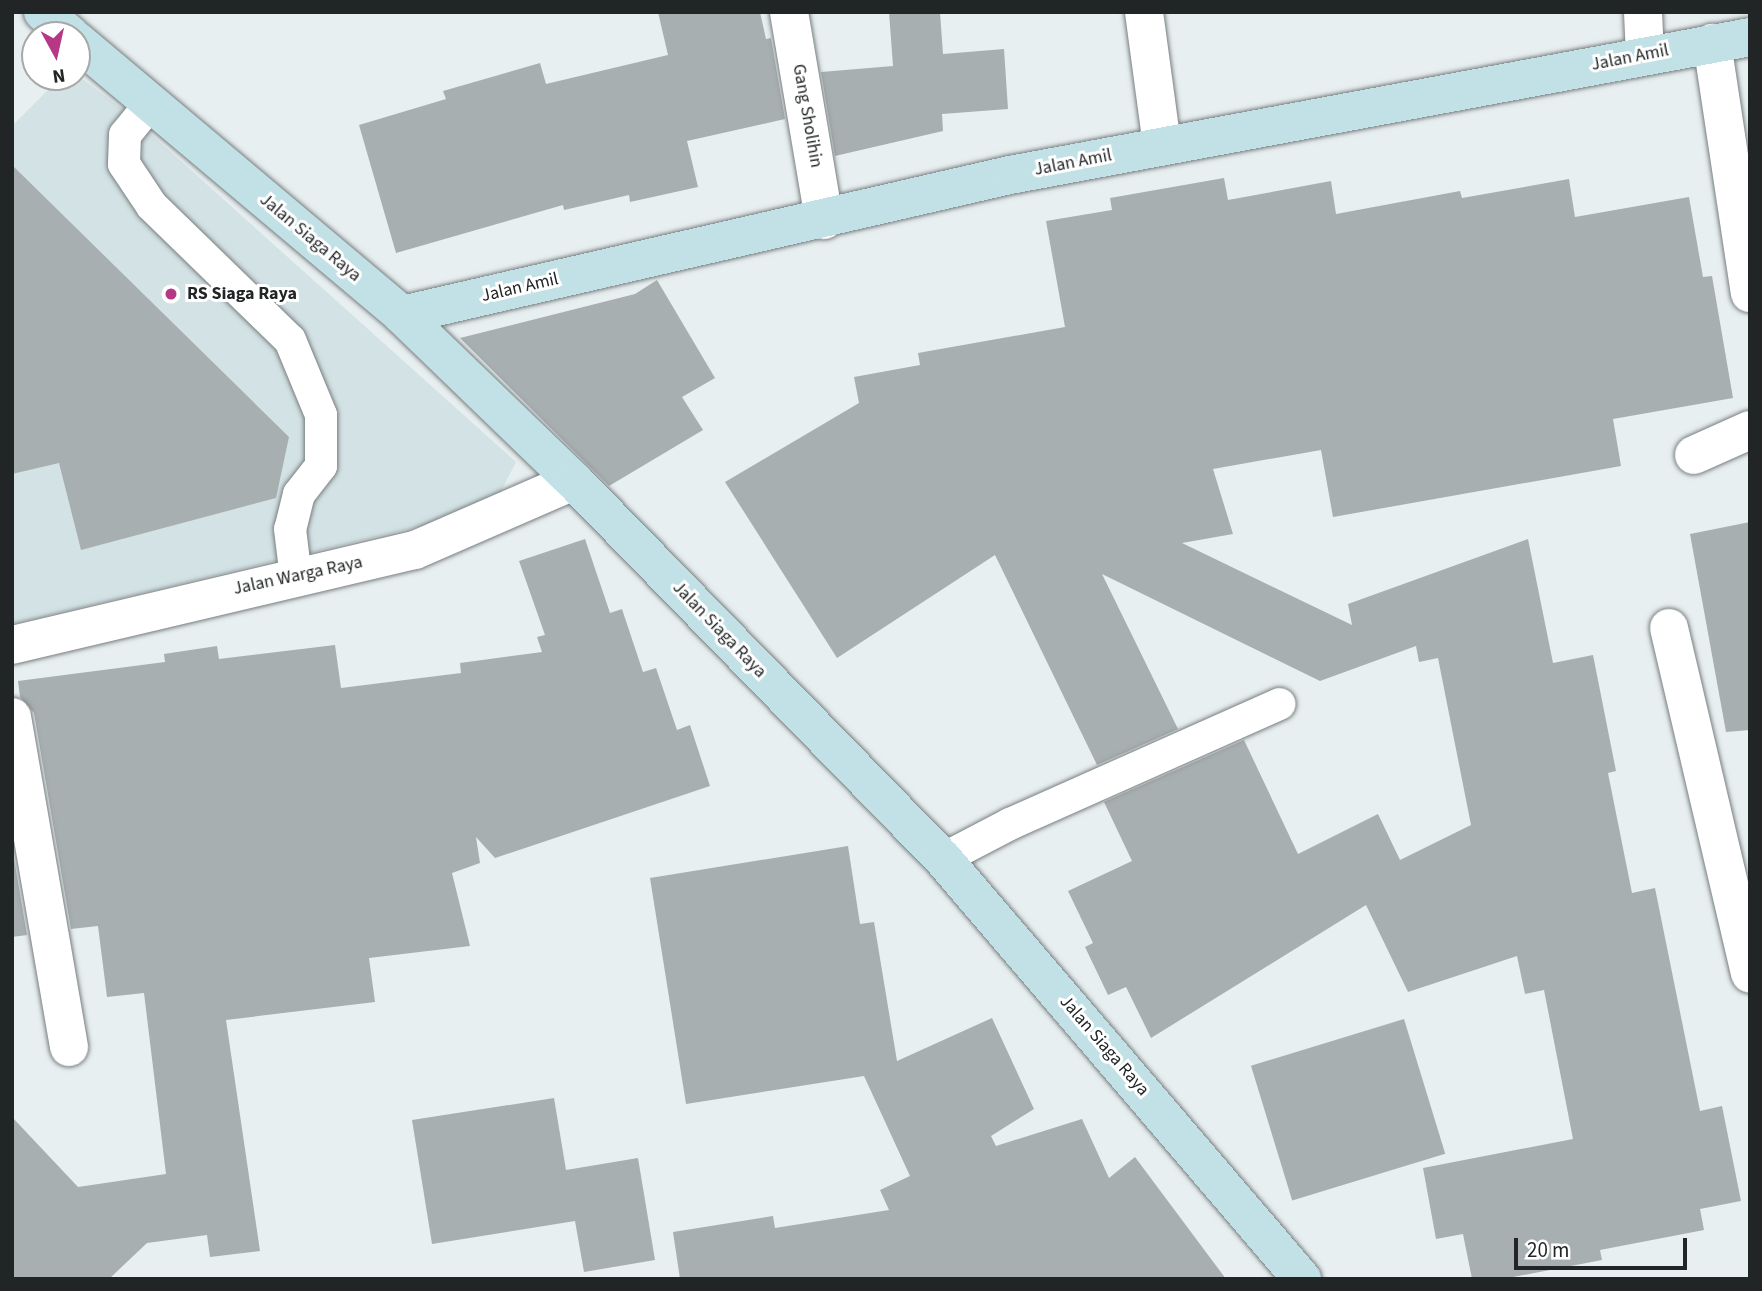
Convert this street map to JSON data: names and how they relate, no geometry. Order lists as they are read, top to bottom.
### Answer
{
  "streets": {
    "main road": ["Jalan Amil", "Jalan Siaga Raya"],
    "street": ["Gang Sholihin", "Jalan Warga Raya"]
  },
  "crossings": [
    ["Jalan Amil", "Gang Sholihin"],
    ["Jalan Amil", "Jalan Siaga Raya"],
    ["Jalan Siaga Raya", "Jalan Warga Raya"]
  ],
  "places": ["RS Siaga Raya"],
  "scale_bar": "20 m",
  "north": "bottom"
}
